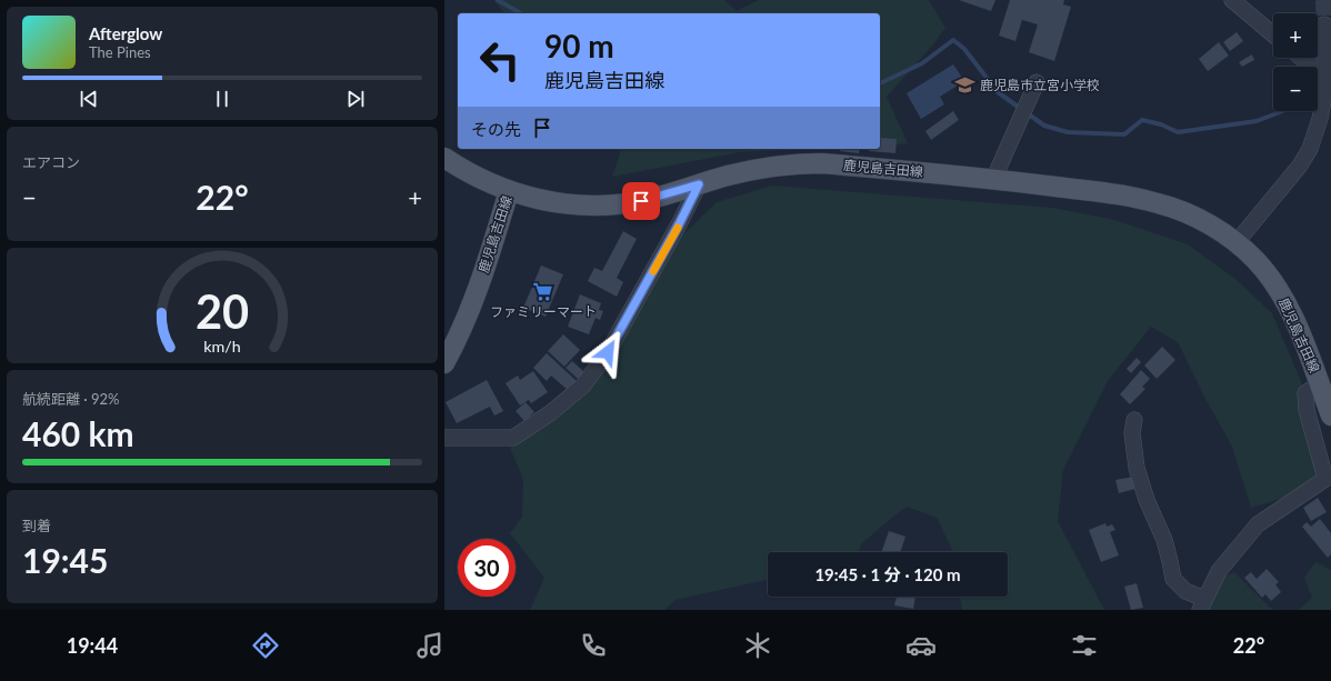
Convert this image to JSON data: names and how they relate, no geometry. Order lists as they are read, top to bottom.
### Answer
{
  "streets": {
    "main road": ["鹿児島吉田線"]
  },
  "places": {
    "school or university": ["鹿児島市立宮小学校"],
    "supermarket": ["ファミリーマート"]
  },
  "page": {
    "map_buttons": ["+", "−"],
    "turn": ["90 m", "鹿児島吉田線"],
    "song": ["Afterglow", "The Pines"],
    "then": "その先",
    "tile": [
      "エアコン",
      ["航続距離 · 92%", "460 km"],
      ["到着", "19:45"]
    ],
    "heat": ["−", "22°", "+"],
    "limit": "30",
    "trip": "19:45 · 1 分 · 120 m",
    "tabs": ["19:44", "22°"],
    "gauge": ["20", "km/h"]
  }
}
